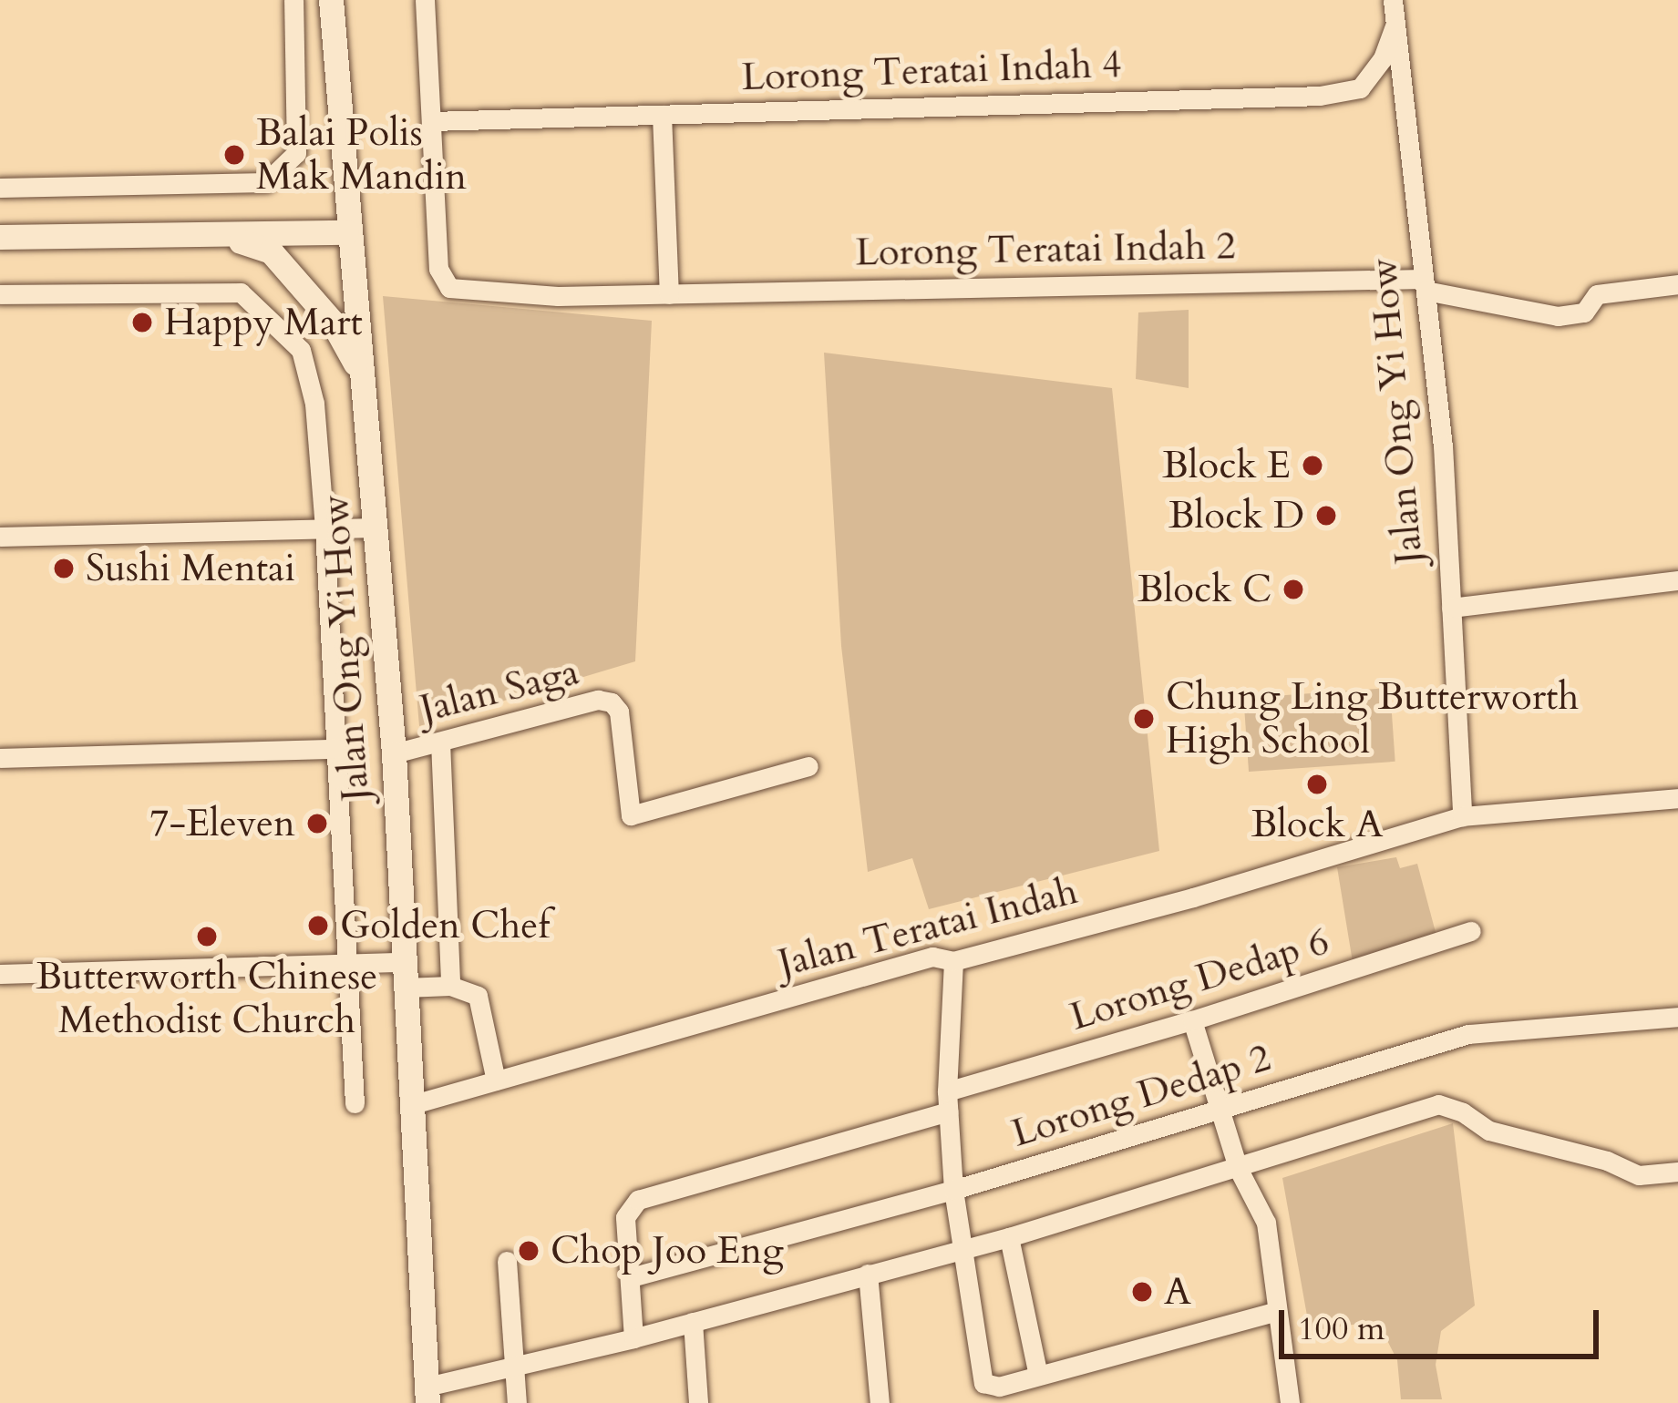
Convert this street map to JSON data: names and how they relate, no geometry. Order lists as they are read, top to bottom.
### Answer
{
  "streets": {
    "main road": ["Jalan Ong Yi How"],
    "street": [
      "Lorong Teratai Indah 4",
      "Lorong Teratai Indah 2",
      "Jalan Saga",
      "Jalan Teratai Indah",
      "Lorong Dedap 6",
      "Lorong Dedap 2"
    ]
  },
  "crossings": [
    ["Lorong Teratai Indah 4", "Lorong Teratai Indah 2"],
    ["Lorong Teratai Indah 4", "Jalan Ong Yi How"],
    ["Lorong Teratai Indah 2", "Jalan Ong Yi How"],
    ["Jalan Ong Yi How", "Jalan Saga"],
    ["Jalan Ong Yi How", "Jalan Teratai Indah"],
    ["Lorong Dedap 6", "Lorong Dedap 2"]
  ],
  "places": [
    "Balai Polis Mak Mandin",
    "Happy Mart",
    "Block E",
    "Block D",
    "Sushi Mentai",
    "Block C",
    "Chung Ling Butterworth High School",
    "Block A",
    "7-Eleven",
    "Golden Chef",
    "Butterworth Chinese Methodist Church",
    "Chop Joo Eng",
    "A"
  ],
  "scale_bar": "100 m"
}
